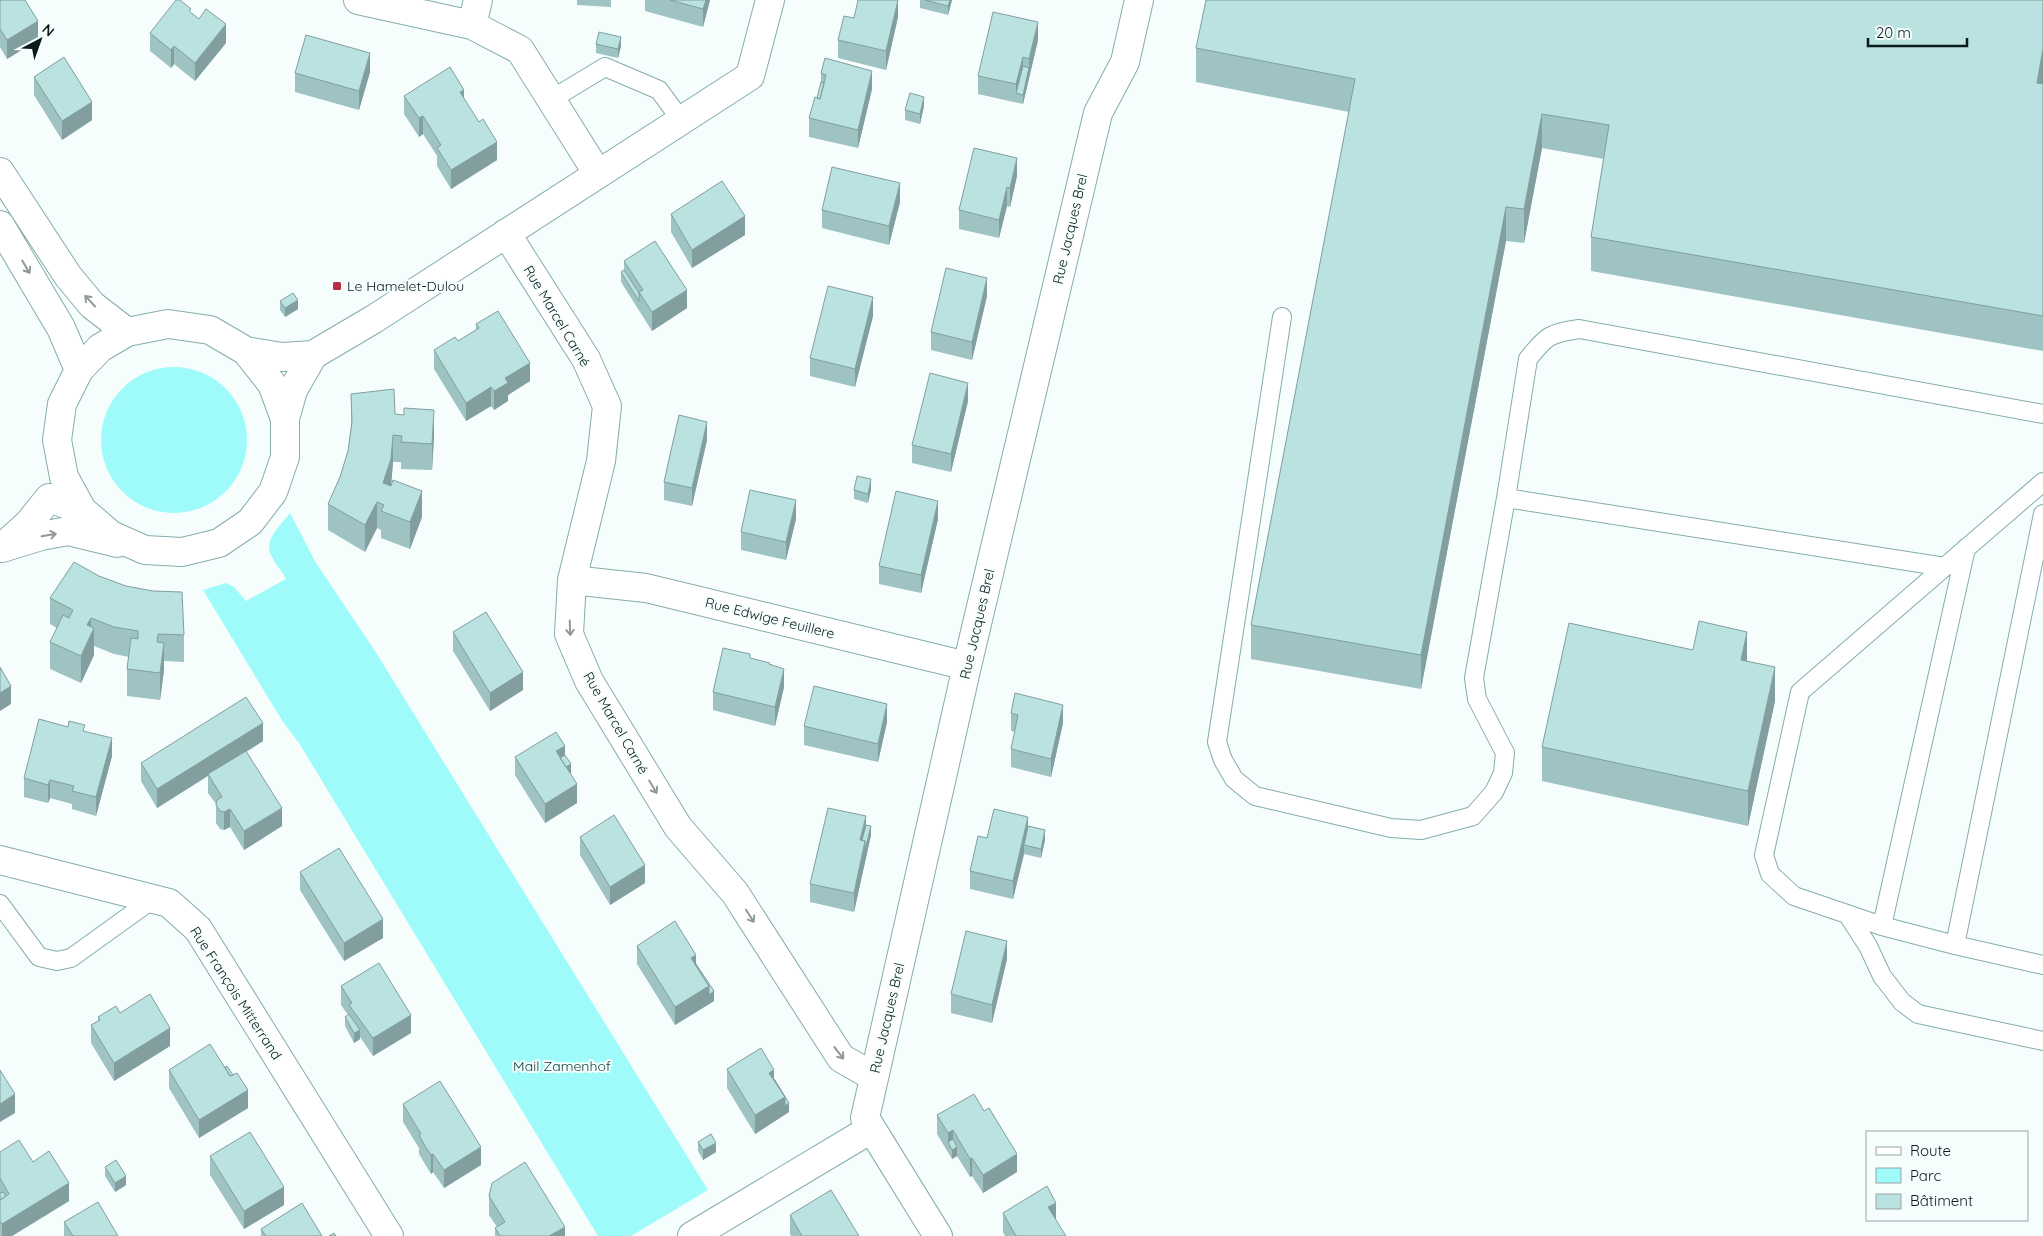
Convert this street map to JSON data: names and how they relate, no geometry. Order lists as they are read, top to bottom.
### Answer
{
  "streets": {
    "street": [
      "Rue Jacques Brel",
      "Rue Marcel Carné",
      "Rue Edwige Feuillere",
      "Rue François Mitterrand"
    ]
  },
  "crossings": [
    ["Rue Jacques Brel", "Rue Marcel Carné"],
    ["Rue Jacques Brel", "Rue Edwige Feuillere"],
    ["Rue Marcel Carné", "Rue Edwige Feuillere"]
  ],
  "one_way": ["Rue Marcel Carné"],
  "parks": ["Mail Zamenhof"],
  "places": {
    "transit": ["Le Hamelet-Dulou"]
  },
  "legend": ["Route", "Parc", "Bâtiment"],
  "scale_bar": "20 m",
  "north": "top right"
}
